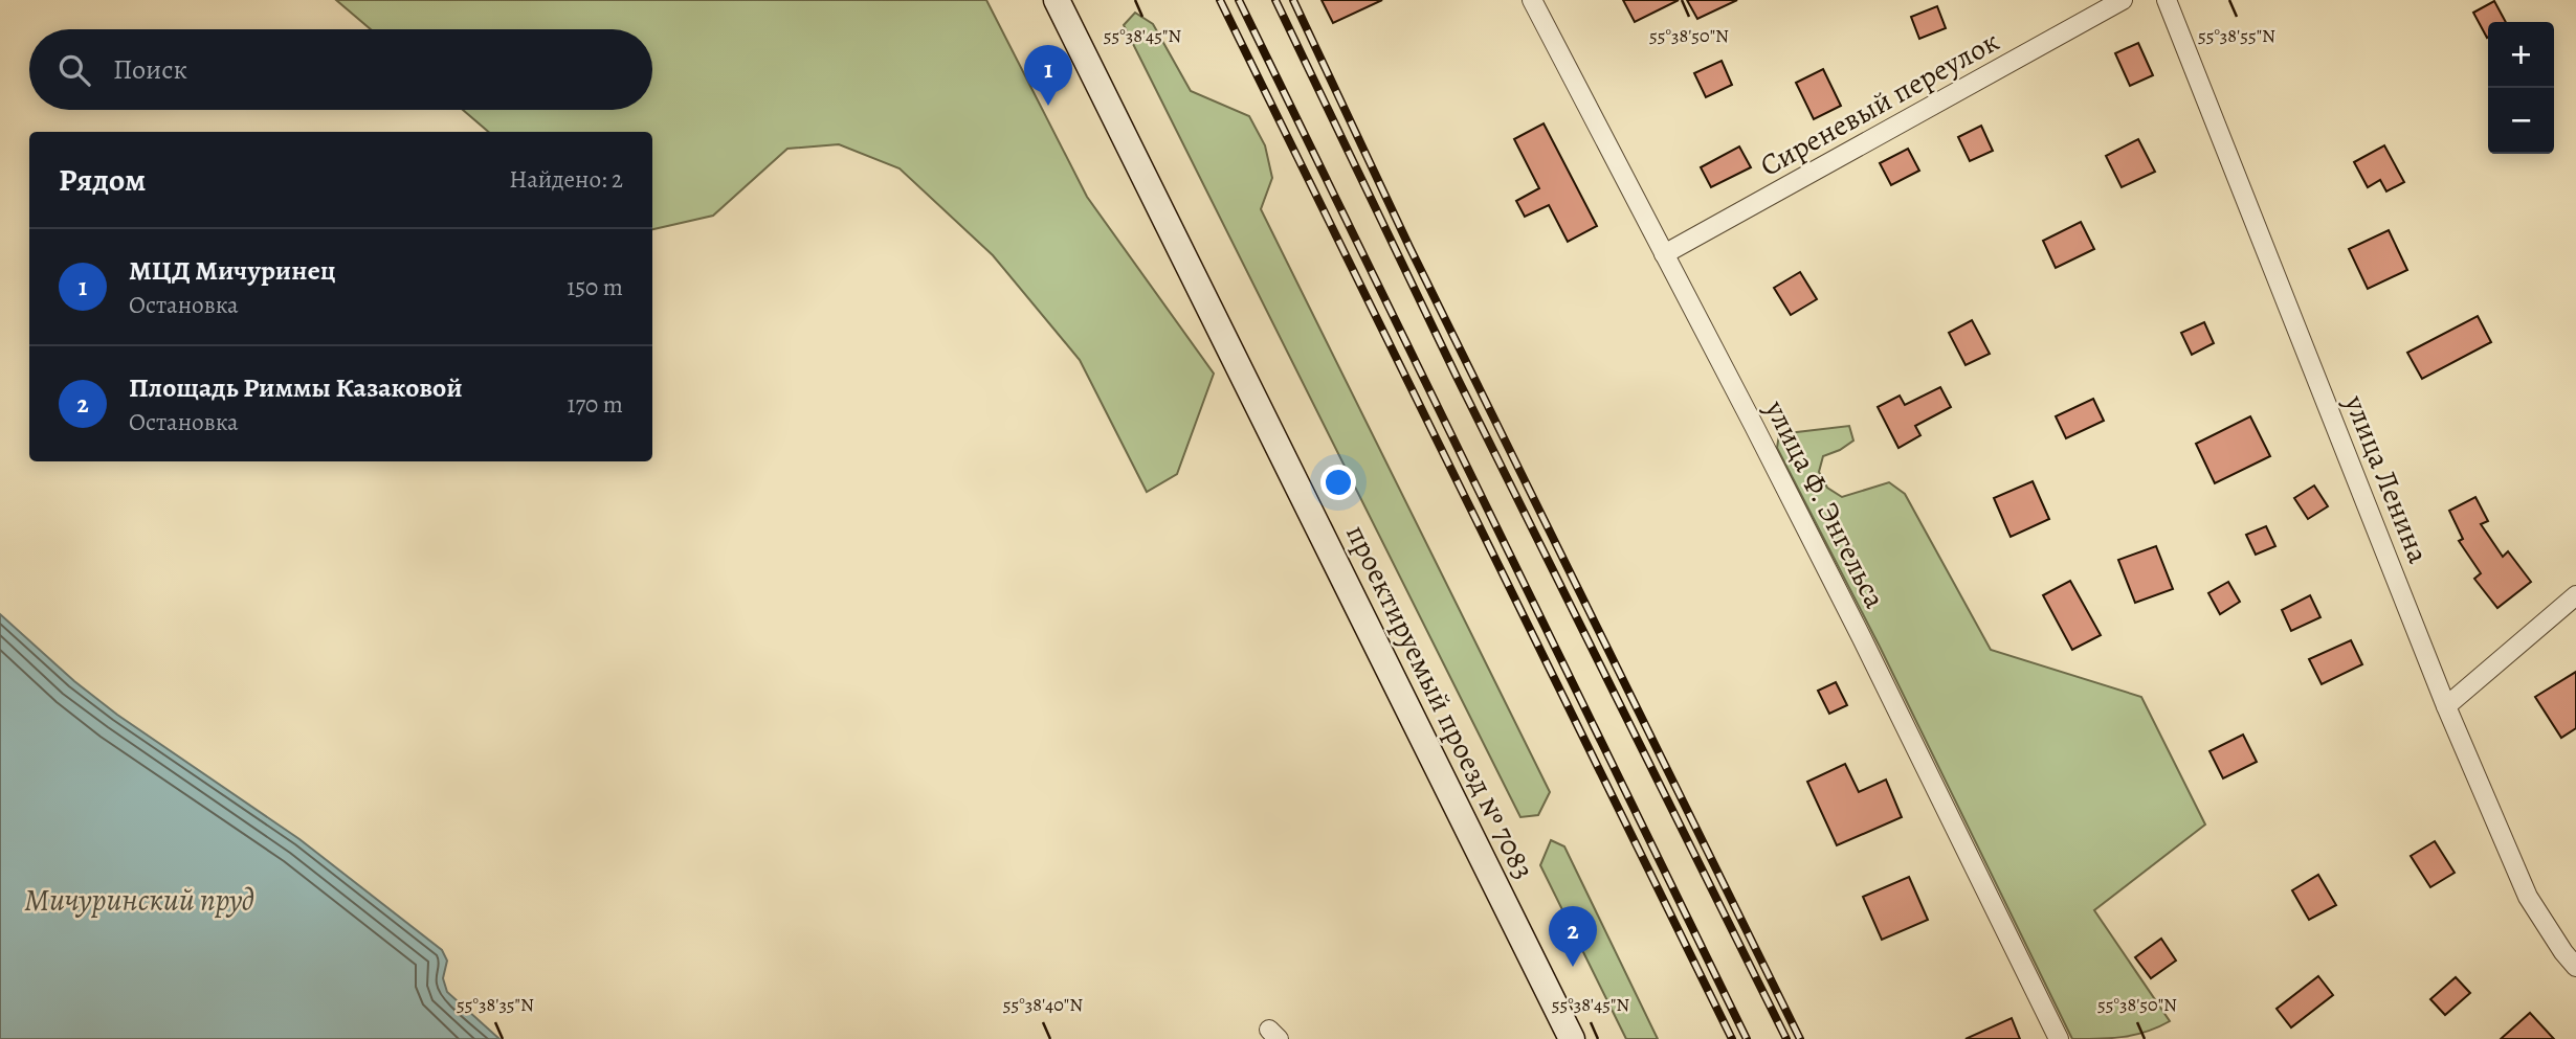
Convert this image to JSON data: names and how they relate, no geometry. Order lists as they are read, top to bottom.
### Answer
{
  "streets": {
    "main road": ["проектируемый проезд № 7083"],
    "street": ["Сиреневый переулок", "улица Ленина", "улица Ф. Энгельса"]
  },
  "crossings": [
    ["Сиреневый переулок", "улица Ф. Энгельса"]
  ],
  "water": ["Мичуринский пруд"],
  "page": {
    "map_buttons": ["+", "−"],
    "search": "Поиск",
    "pins": ["1", "2"],
    "heading": ["Рядом", "Найдено: 2"],
    "list": [
      {
        "mark": "1",
        "name": "МЦД Мичуринец",
        "note": "Остановка",
        "value": "150 m"
      },
      {
        "mark": "2",
        "name": "Площадь Риммы Казаковой",
        "note": "Остановка",
        "value": "170 m"
      }
    ]
  },
  "coordinates": [
    "55°38'55\"N",
    "55°38'45\"N",
    "55°38'50\"N",
    "55°38'35\"N",
    "55°38'40\"N"
  ]
}
